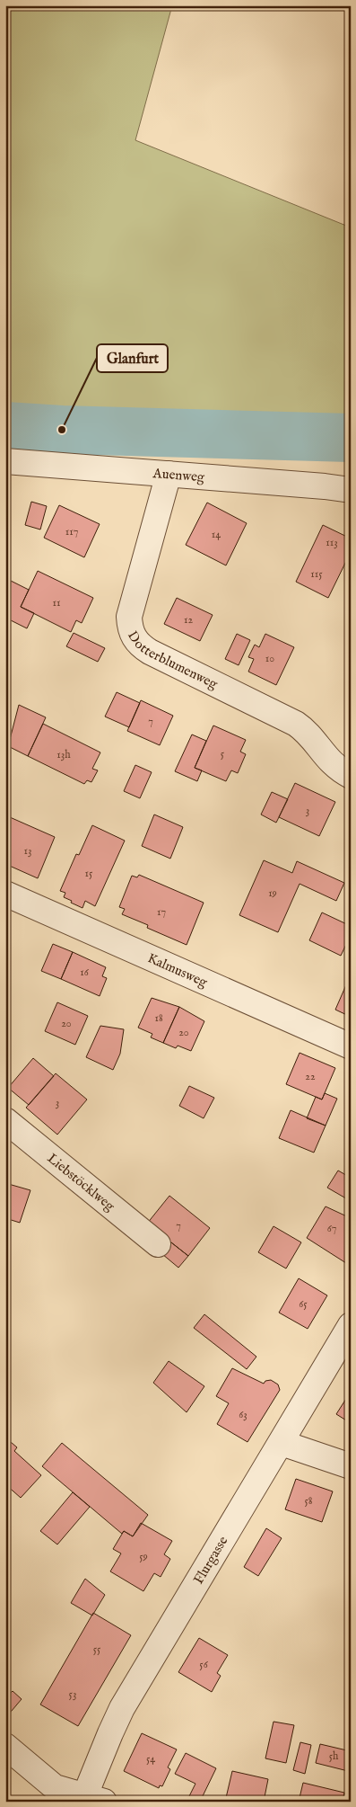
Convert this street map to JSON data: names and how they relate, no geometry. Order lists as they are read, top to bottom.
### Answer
{
  "streets": {
    "street": [
      "Auenweg",
      "Dotterblumenweg",
      "Kalmusweg",
      "Liebstöcklweg",
      "Flurgasse"
    ]
  },
  "crossings": [
    ["Auenweg", "Dotterblumenweg"]
  ],
  "places": ["Glanfurt"],
  "house_numbers": [
    "117",
    "14",
    "113",
    "115",
    "11",
    "12",
    "10",
    "7",
    "5",
    "13h",
    "3",
    "13",
    "15",
    "19",
    "17",
    "16",
    "18",
    "20",
    "20",
    "22",
    "3",
    "7",
    "67",
    "65",
    "63",
    "58",
    "59",
    "55",
    "56",
    "53",
    "5h",
    "54"
  ]
}
